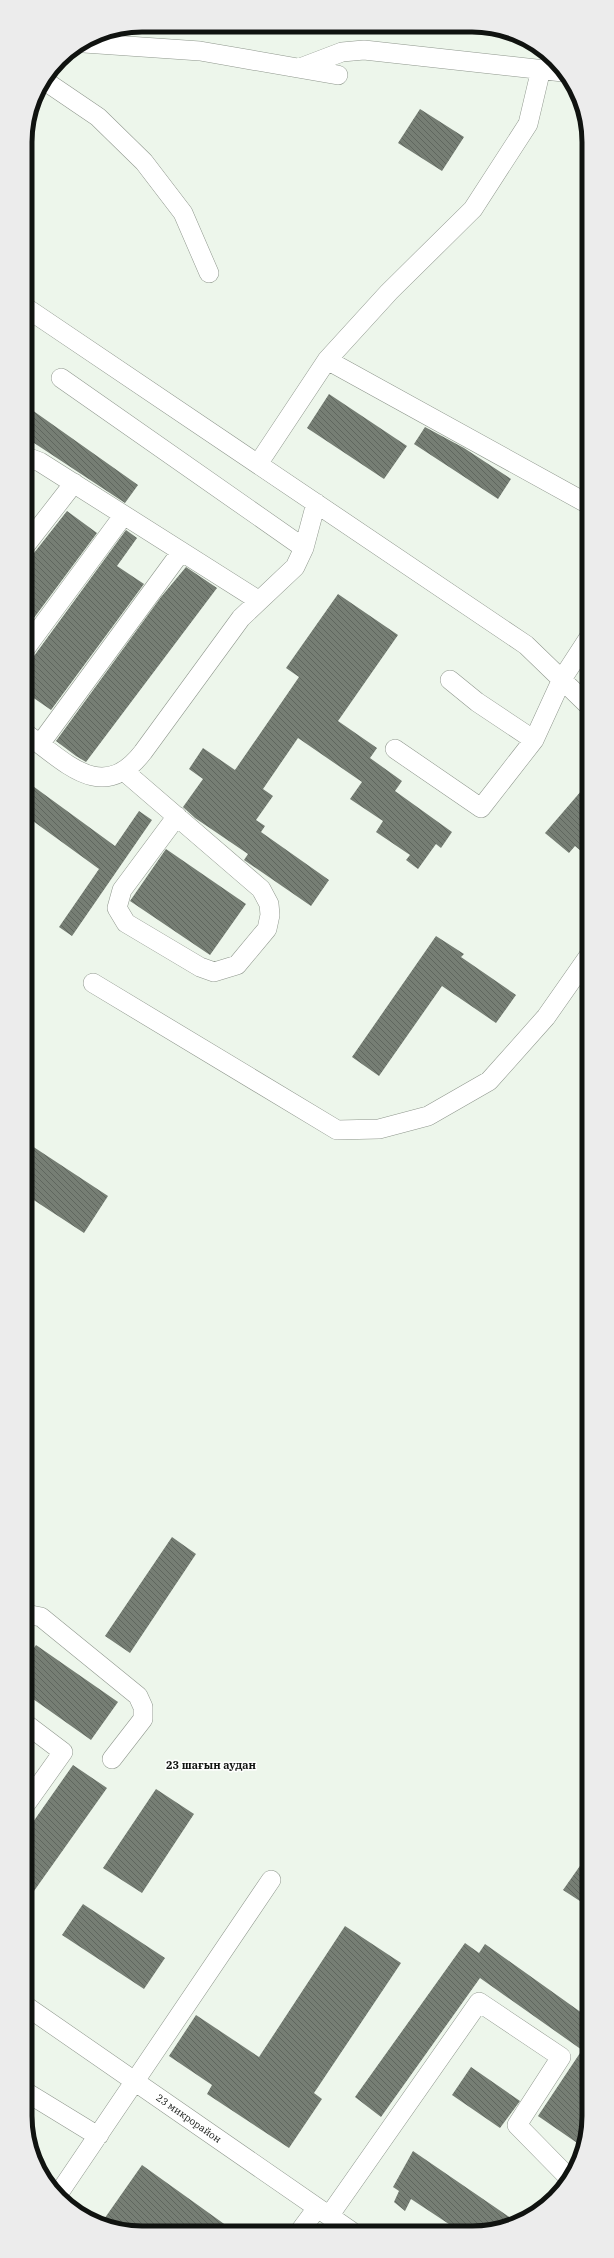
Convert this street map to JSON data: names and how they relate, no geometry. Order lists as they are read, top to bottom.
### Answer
{
  "streets": {
    "street": ["23 микрорайон"]
  },
  "districts": ["23 шағын аудан"]
}
